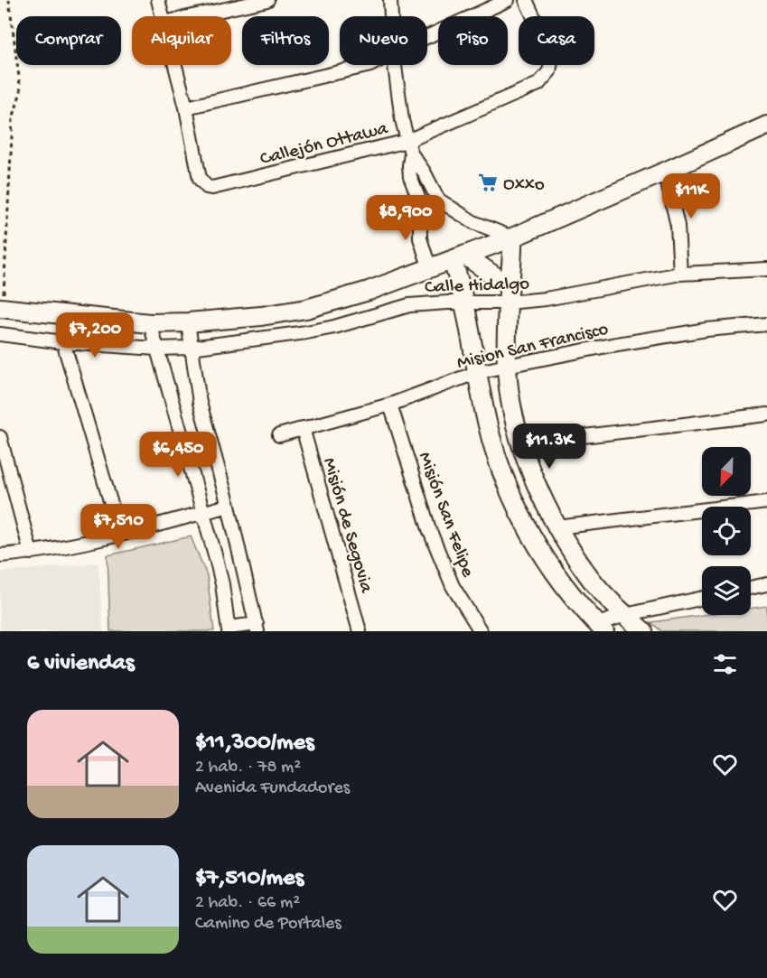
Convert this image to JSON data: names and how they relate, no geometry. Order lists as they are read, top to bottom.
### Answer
{
  "streets": {
    "street": [
      "Callejón Ottawa",
      "Calle Hidalgo",
      "Mision San Francisco",
      "Misión San Felipe",
      "Misión de Segovia"
    ]
  },
  "crossings": [
    ["Mision San Francisco", "Misión San Felipe"],
    ["Mision San Francisco", "Misión de Segovia"]
  ],
  "places": {
    "supermarket": ["Oxxo"]
  },
  "north": "bottom left",
  "page": {
    "chip": [
      "Comprar",
      "Alquilar",
      "Filtros",
      "Nuevo",
      "Piso",
      "Casa"
    ],
    "price": [
      "$11K",
      "$8,900",
      "$7,200",
      "$11.3K",
      "$6,450",
      "$7,510"
    ],
    "heading": "6 viviendas",
    "list": [
      {
        "name": "$11,300/mes",
        "note": "2 hab. · 78 m² · Avenida Fundadores"
      },
      {
        "name": "$7,510/mes",
        "note": "2 hab. · 66 m² · Camino de Portales"
      }
    ]
  }
}
